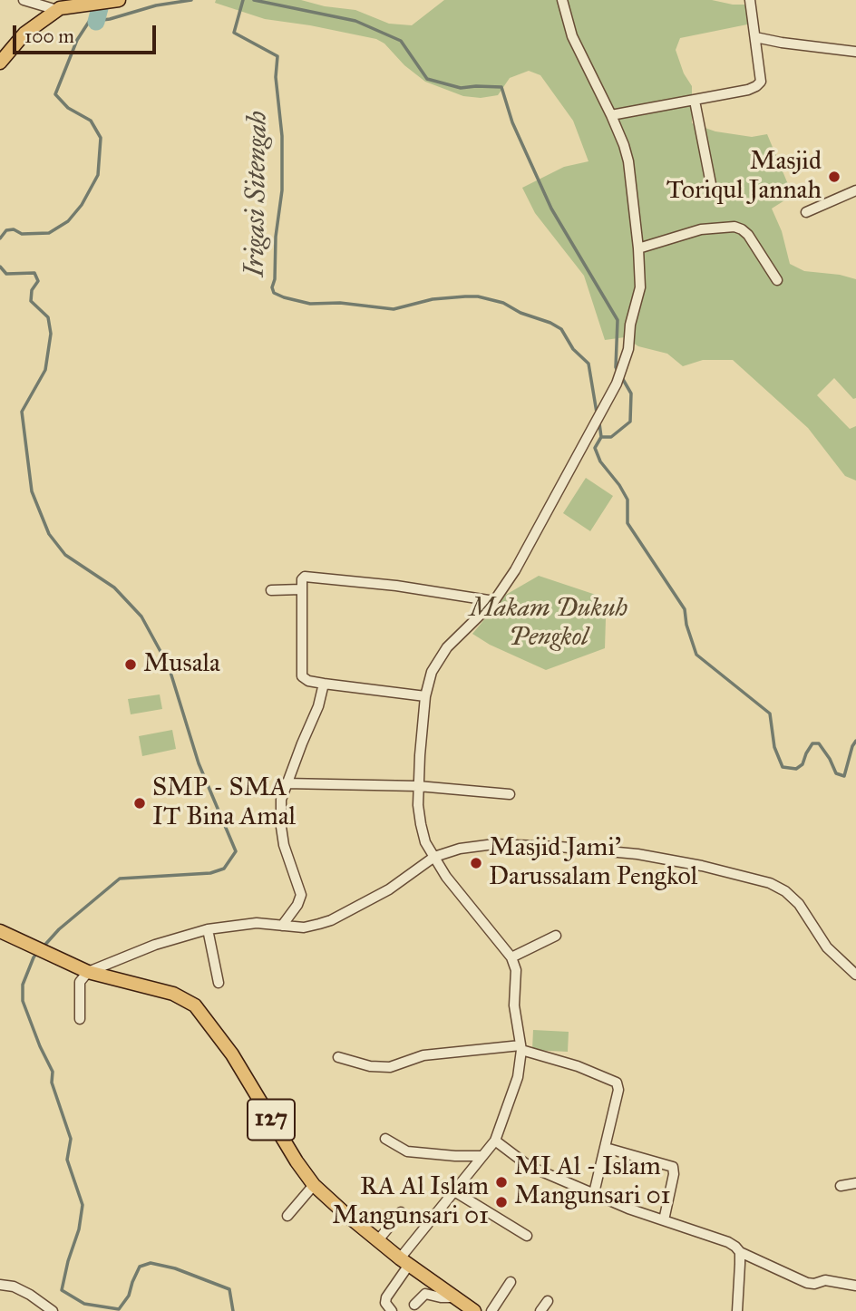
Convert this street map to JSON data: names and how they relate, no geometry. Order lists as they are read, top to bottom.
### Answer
{
  "streets": {
    "main road": ["127"]
  },
  "water": ["Irigasi Sitengah"],
  "parks": ["Makam Dukuh Pengkol"],
  "places": [
    "Masjid Toriqul Jannah",
    "Musala",
    "SMP - SMA IT Bina Amal",
    "Masjid Jami' Darussalam Pengkol",
    "MI Al - Islam Mangunsari 01",
    "RA Al Islam Mangunsari 01"
  ],
  "scale_bar": "100 m"
}
